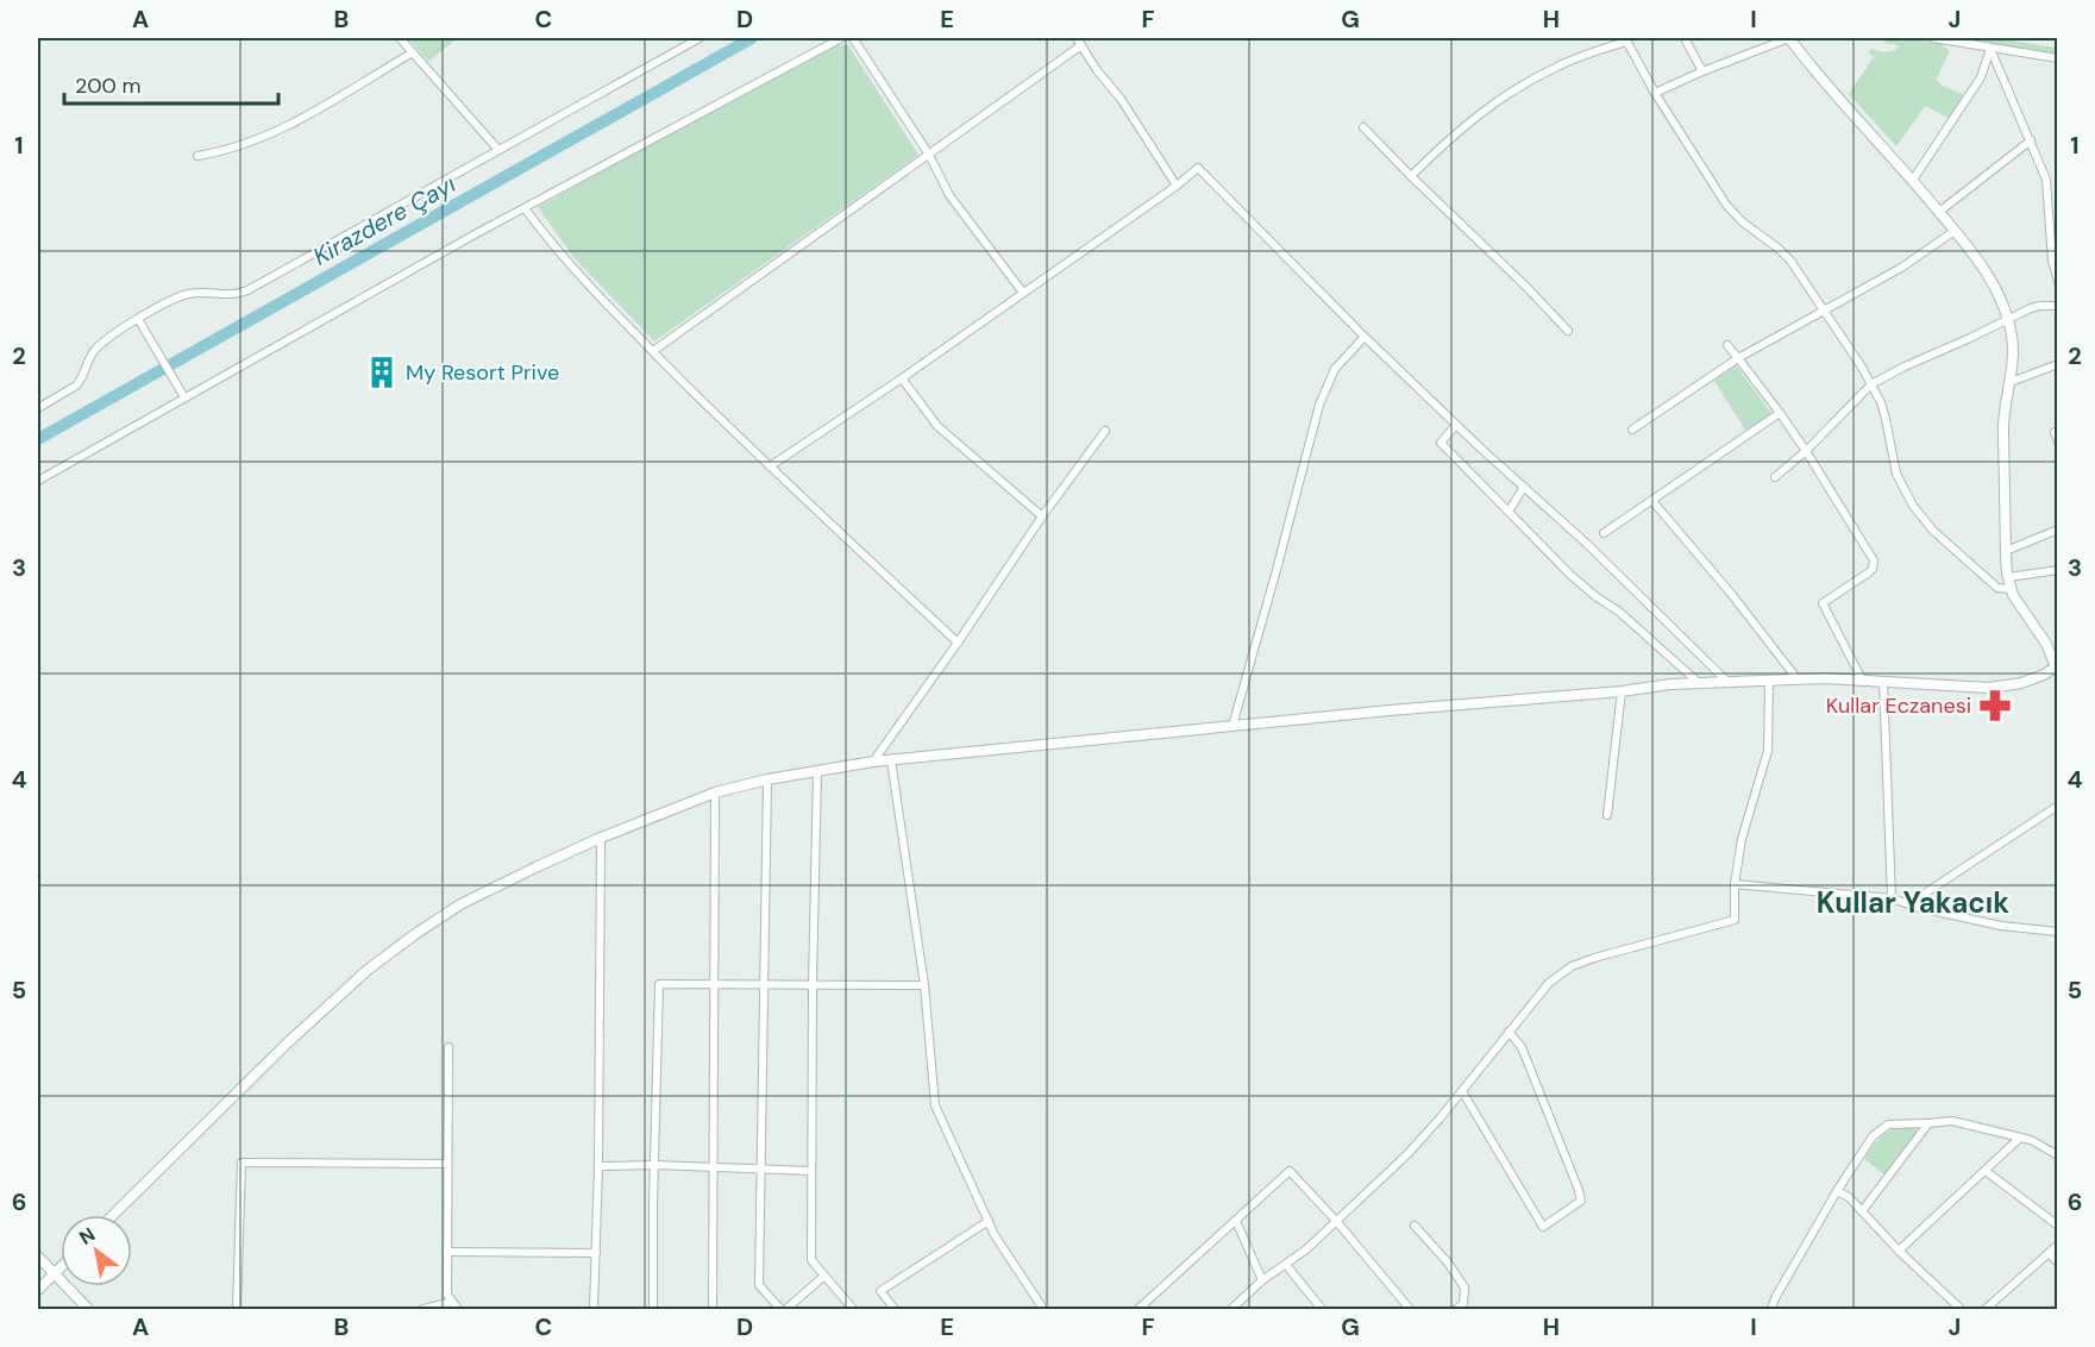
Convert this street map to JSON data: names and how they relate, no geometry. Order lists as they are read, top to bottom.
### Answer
{
  "districts": ["Kullar Yakacık"],
  "water": ["Kirazdere Çayı"],
  "places": {
    "building": ["My Resort Prive"],
    "pharmacy": ["Kullar Eczanesi"]
  },
  "scale_bar": "200 m",
  "north": "top left",
  "grid": {
    "columns": [
      "A",
      "B",
      "C",
      "D",
      "E",
      "F",
      "G",
      "H",
      "I",
      "J"
    ],
    "rows": [
      "1",
      "2",
      "3",
      "4",
      "5",
      "6"
    ]
  }
}
